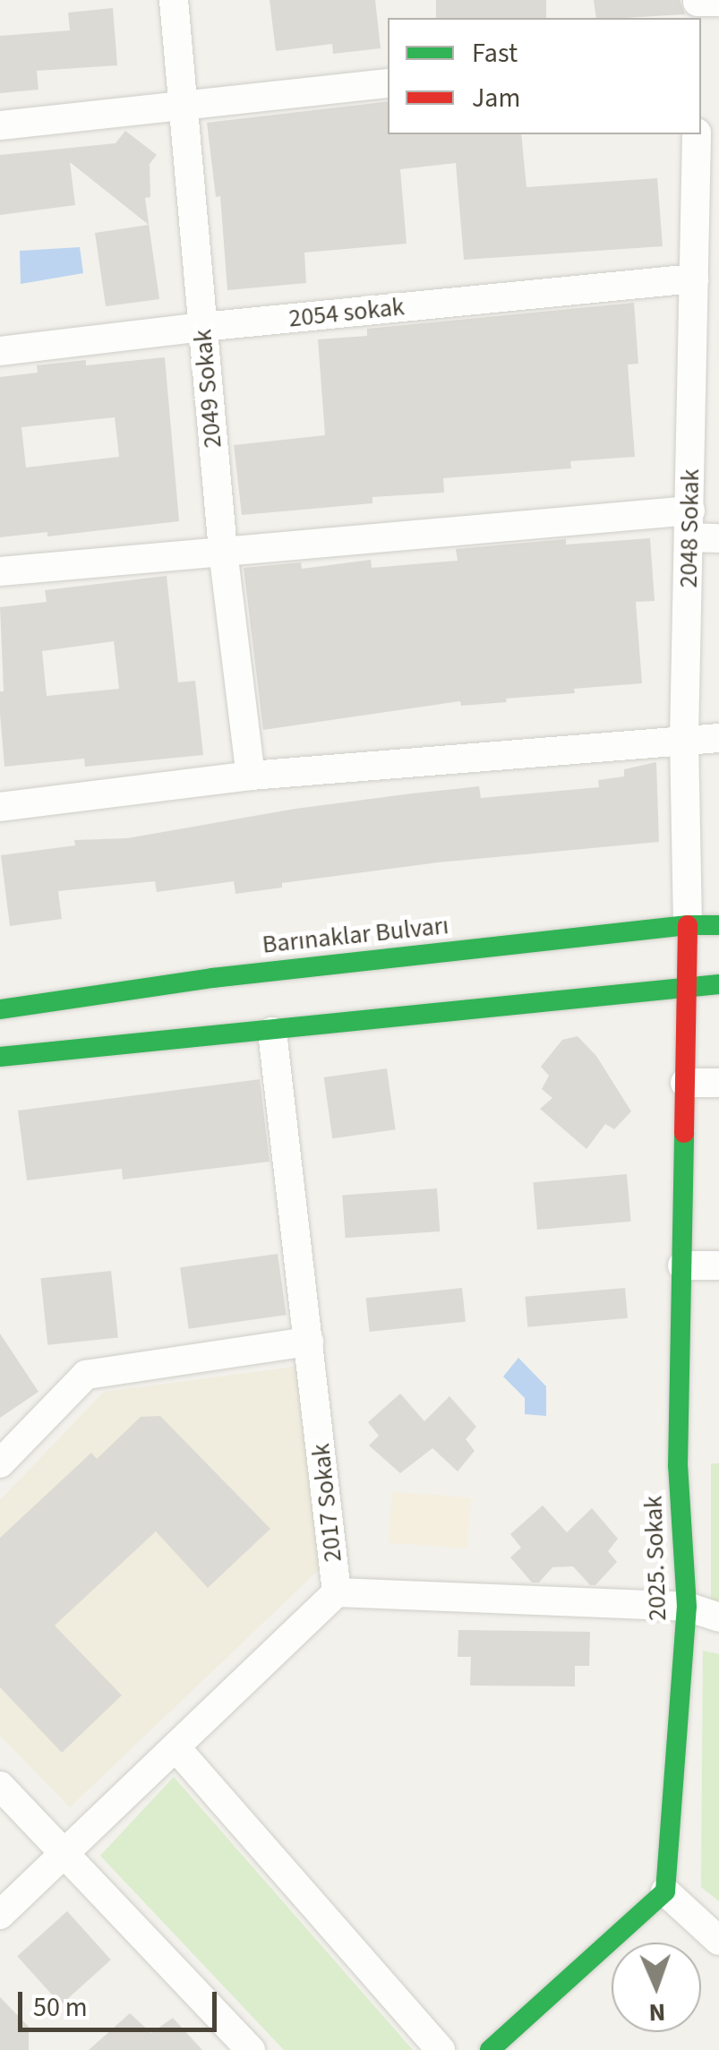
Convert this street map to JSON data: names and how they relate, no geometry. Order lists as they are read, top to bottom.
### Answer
{
  "streets": {
    "main road": ["Barınaklar Bulvarı", "2025. Sokak"],
    "street": [
      "2054 sokak",
      "2049 Sokak",
      "2048 Sokak",
      "2017 Sokak"
    ]
  },
  "crossings": [
    ["2054 sokak", "2049 Sokak"],
    ["2054 sokak", "2048 Sokak"],
    ["2048 Sokak", "Barınaklar Bulvarı"],
    ["2048 Sokak", "2025. Sokak"],
    ["Barınaklar Bulvarı", "2025. Sokak"],
    ["2017 Sokak", "2025. Sokak"]
  ],
  "legend": ["Fast", "Jam"],
  "scale_bar": "50 m",
  "north": "bottom"
}
